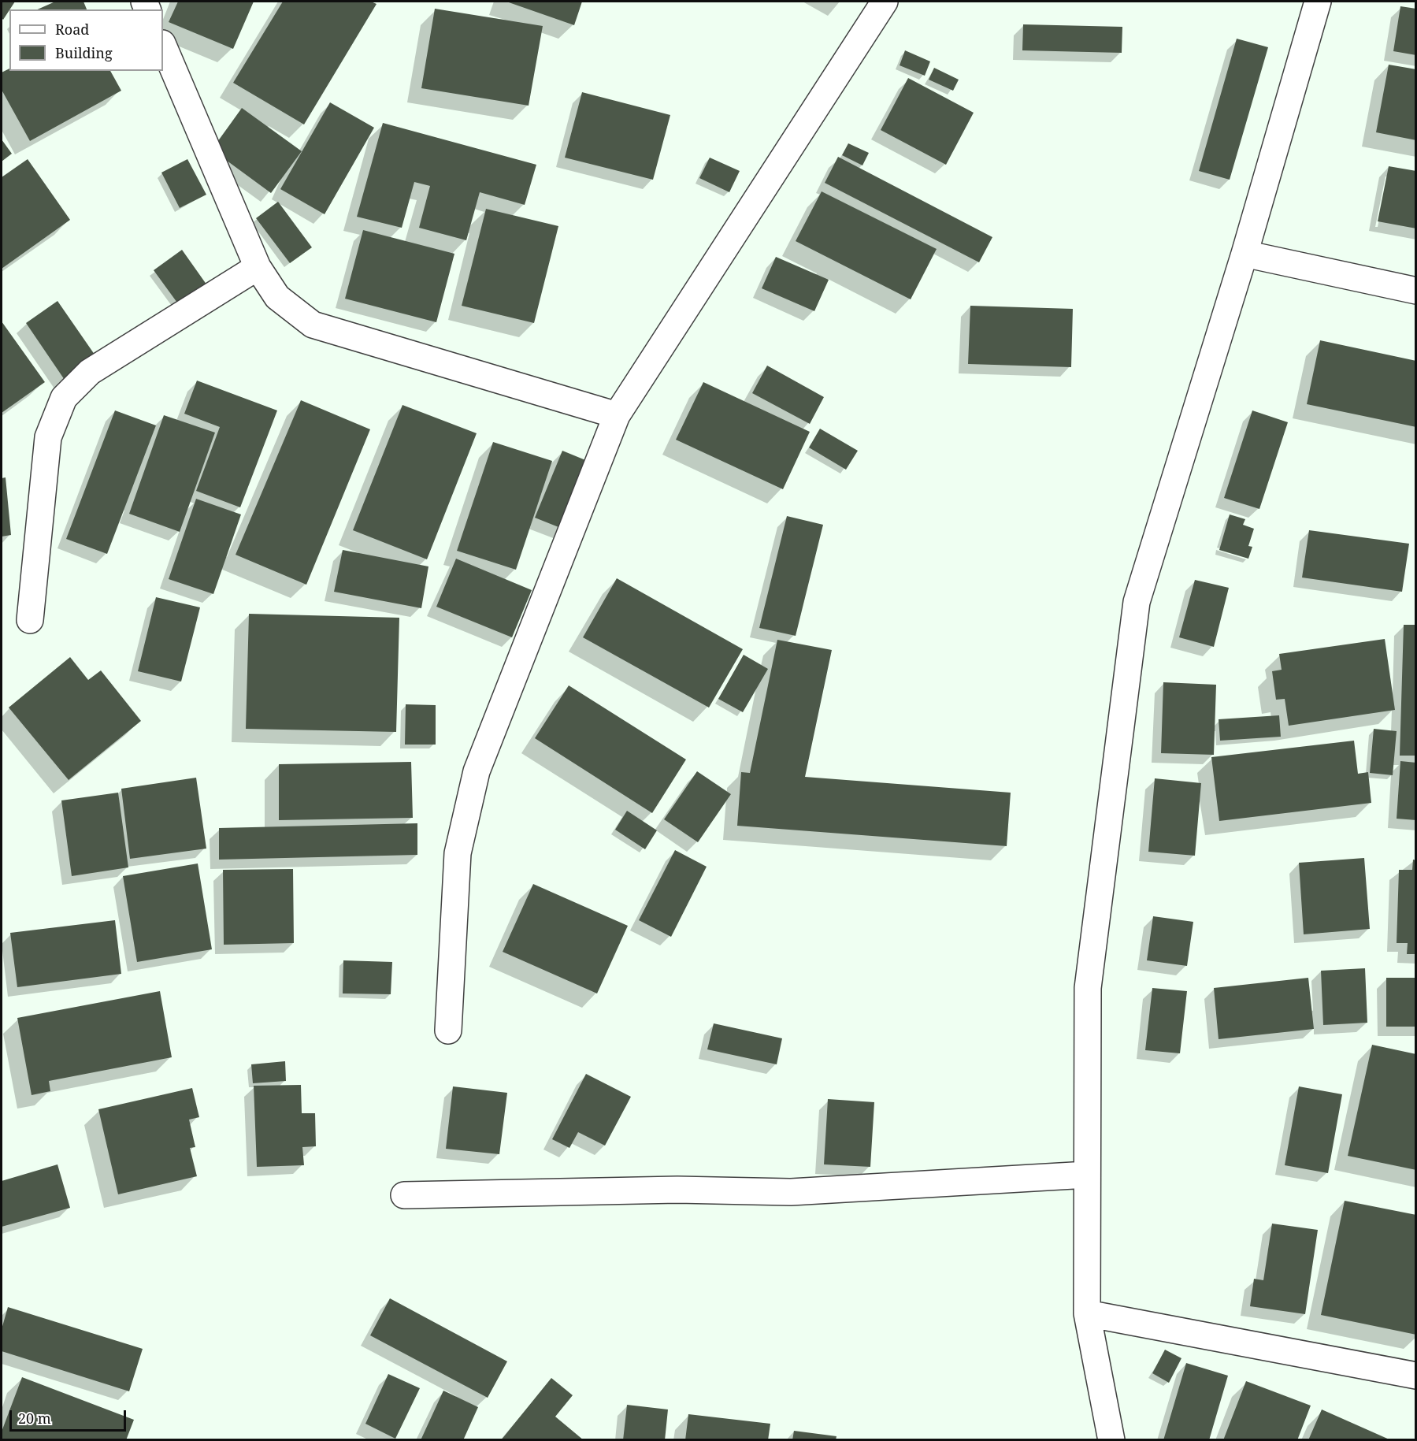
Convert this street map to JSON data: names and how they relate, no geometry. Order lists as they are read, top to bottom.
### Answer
{
  "legend": ["Road", "Building"],
  "scale_bar": "20 m"
}
